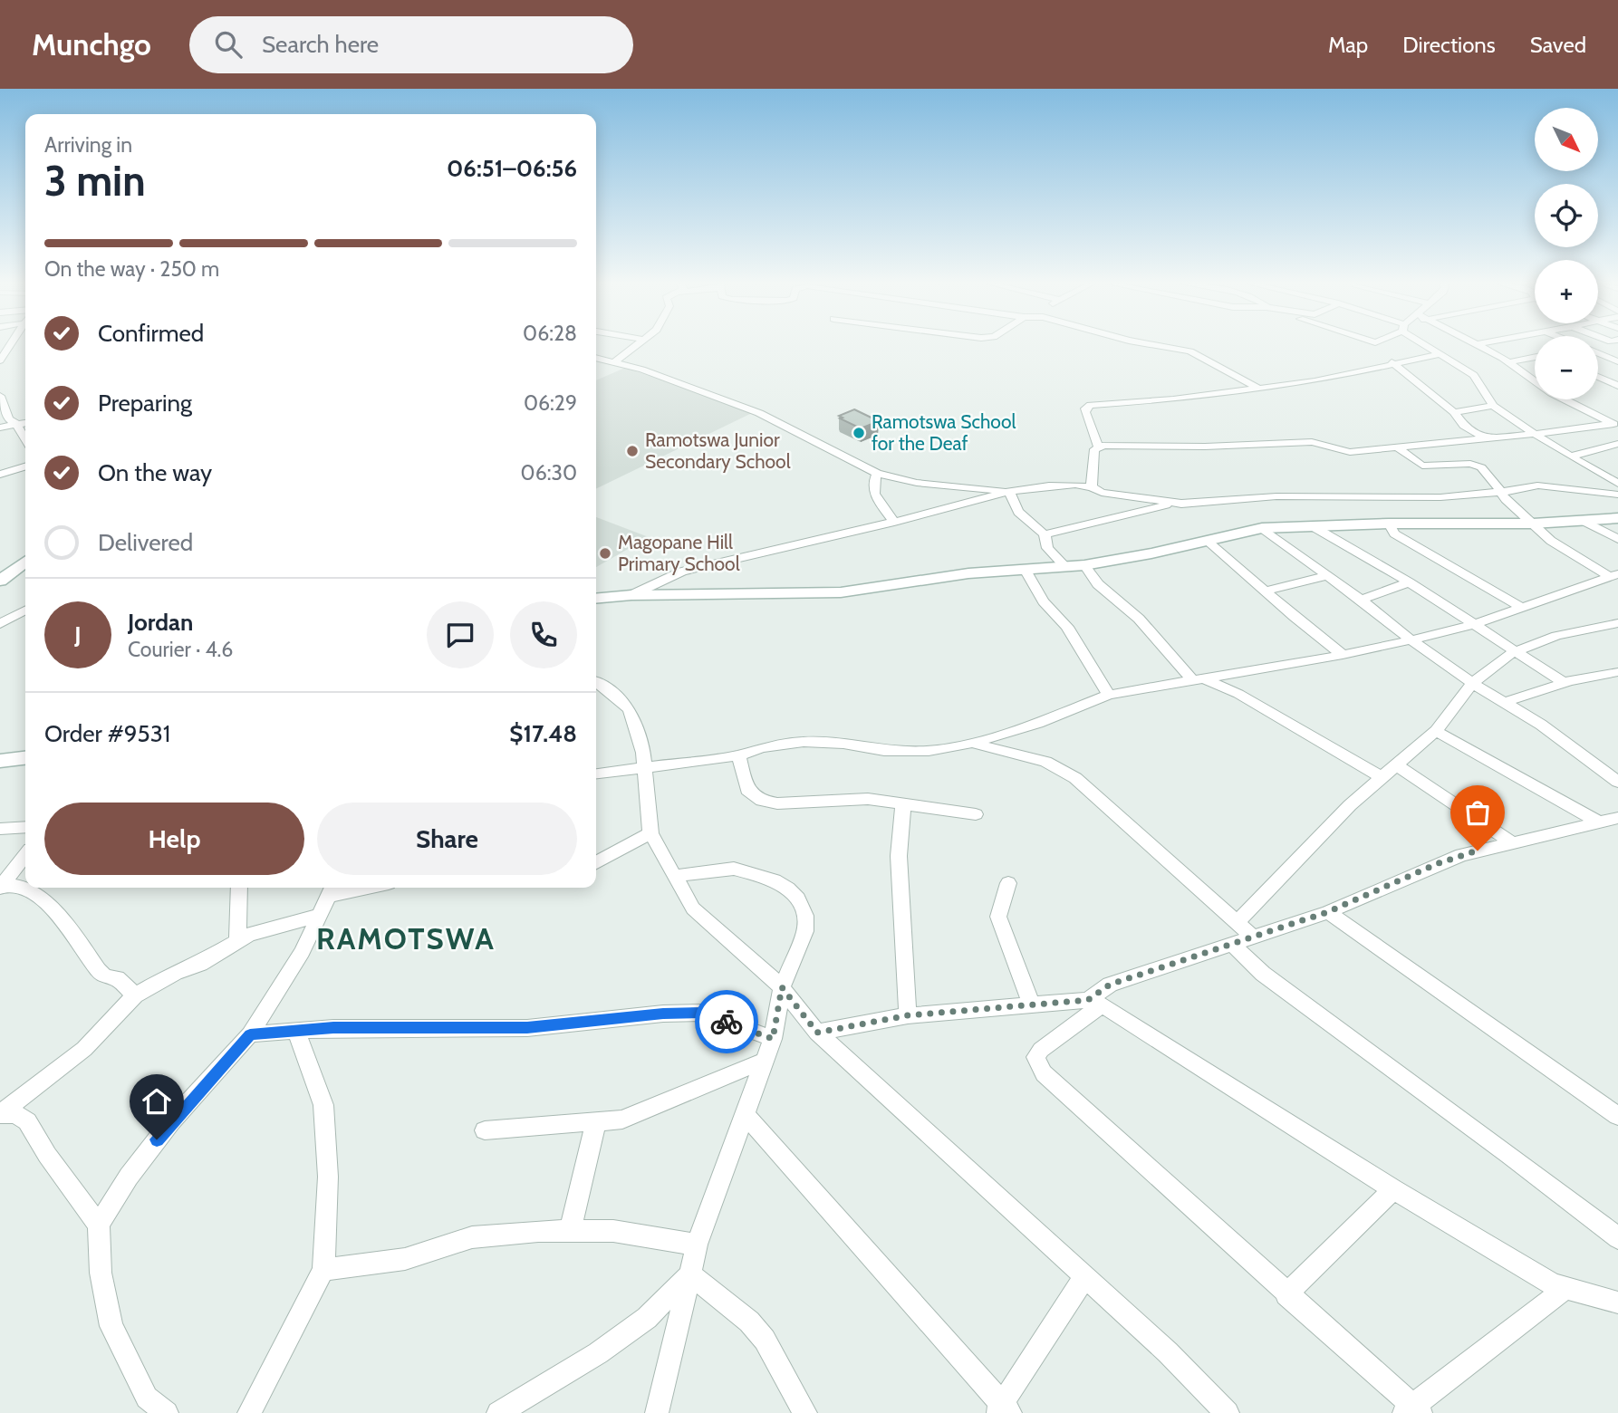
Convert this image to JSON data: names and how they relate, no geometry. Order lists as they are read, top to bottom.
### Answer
{
  "districts": ["RAMOTSWA"],
  "places": ["Ramotswa School for the Deaf", "Ramotswa Junior Secondary School", "Magopane Hill Primary School"],
  "north": "bottom right",
  "page": {
    "header": "Munchgo",
    "search": "Search here",
    "nav": ["Map", "Directions", "Saved"],
    "map_buttons": ["+", "−"],
    "heading": ["3 min", "Arriving in", "06:51–06:56"],
    "panel": [
      "Jordan",
      "Courier · 4.6",
      "Order #9531",
      "$17.48"
    ],
    "bar": "On the way · 250 m",
    "list": [
      ["Confirmed", "06:28"],
      ["Preparing", "06:29"],
      ["On the way", "06:30"],
      "Delivered"
    ],
    "round": "J",
    "buttons": ["Help", "Share"]
  }
}
